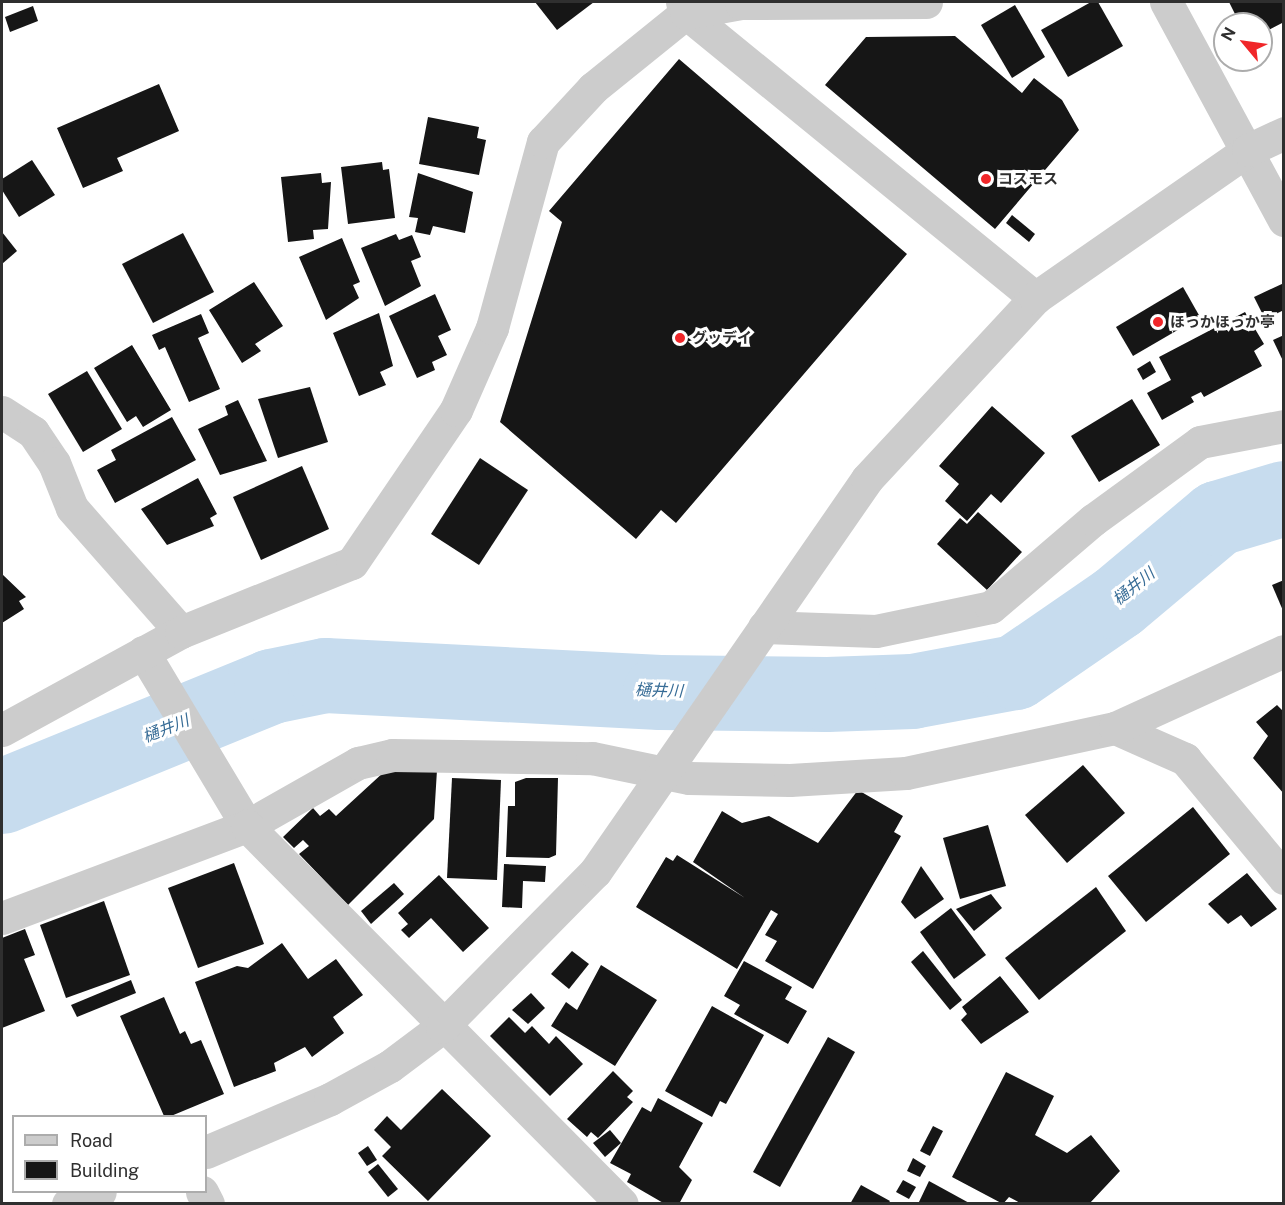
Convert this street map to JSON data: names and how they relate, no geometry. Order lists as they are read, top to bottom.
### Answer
{
  "water": ["樋井川"],
  "places": ["コスモス", "ほっかほっか亭", "グッデイ"],
  "legend": ["Road", "Building"],
  "north": "top left"
}
